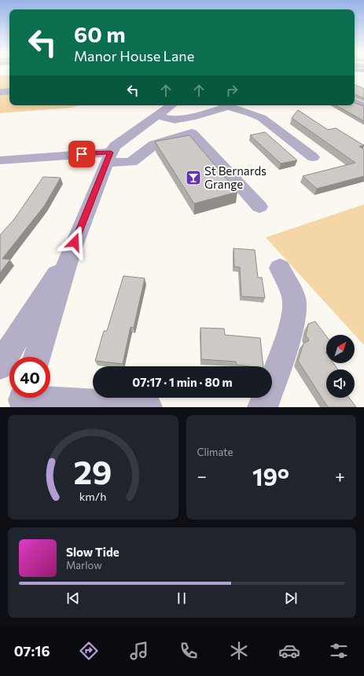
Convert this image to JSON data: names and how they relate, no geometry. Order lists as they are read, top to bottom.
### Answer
{
  "places": {
    "bar": ["St Bernards Grange"]
  },
  "north": "top right",
  "page": {
    "turn": ["60 m", "Manor House Lane"],
    "limit": "40",
    "trip": "07:17 · 1 min · 80 m",
    "tile": "Climate",
    "heat": ["−", "19°", "+"],
    "song": ["Slow Tide", "Marlow"],
    "tabs": "07:16",
    "gauge": ["29", "km/h"]
  }
}
